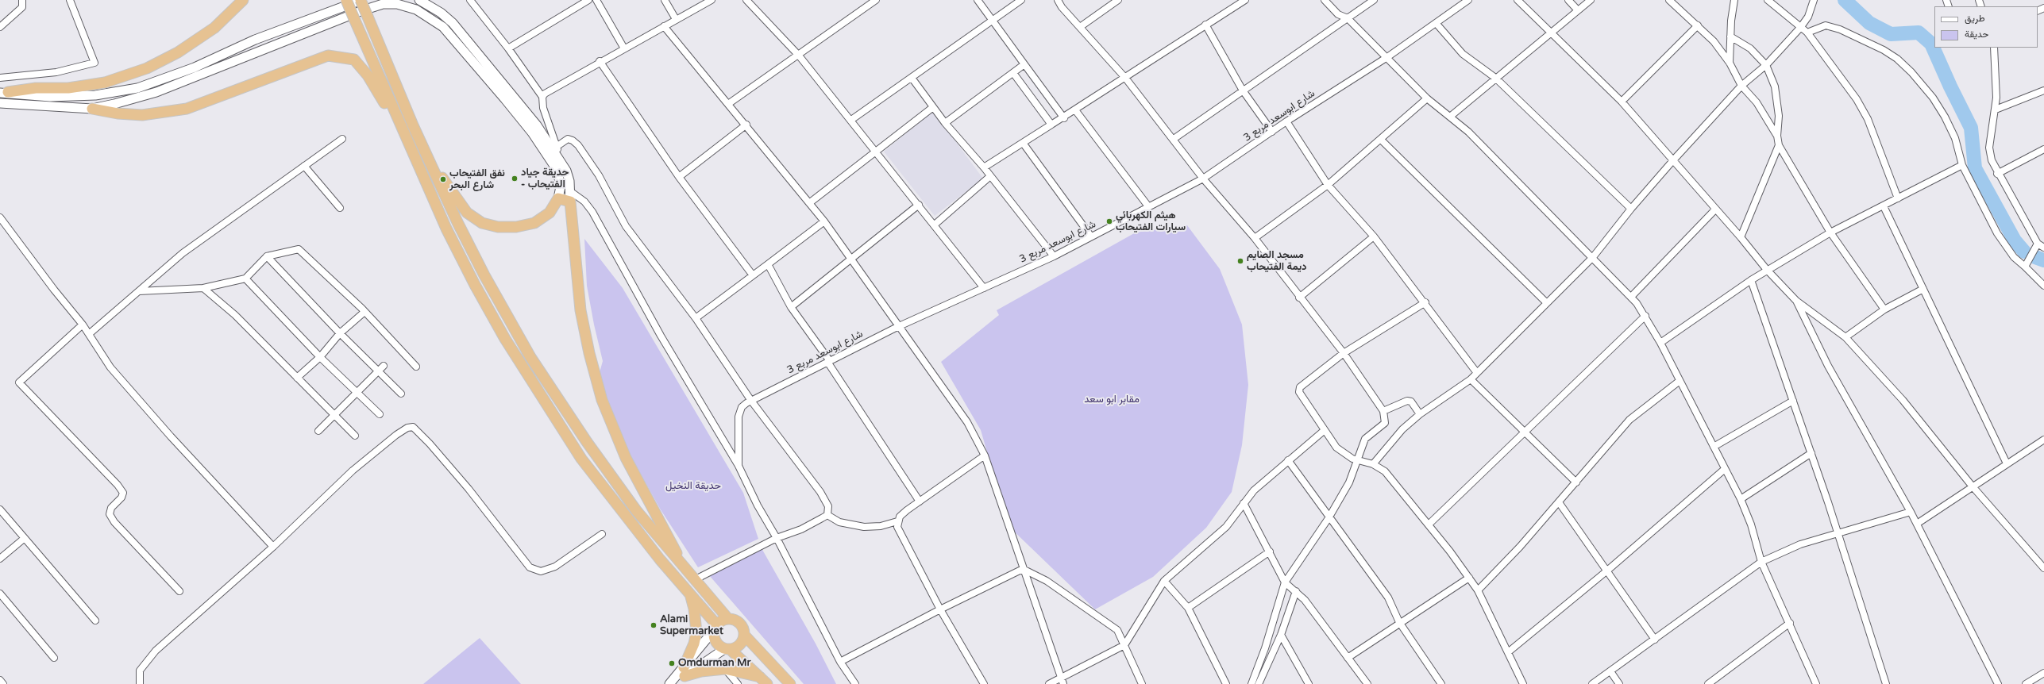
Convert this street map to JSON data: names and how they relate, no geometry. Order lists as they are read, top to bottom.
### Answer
{
  "streets": {
    "street": ["شارع ابوسعد مربع 3"]
  },
  "parks": ["مقابر ابو سعد", "حديقة النخيل"],
  "places": [
    "حديقة جياد - الفتيحاب",
    "نفق الفتيحاب شارع البحر",
    "هيثم الكهربائي سيارات الفتيحاب",
    "مسجد الصايم ديمة الفتيحاب",
    "Alami Supermarket",
    "Omdurman Mr"
  ],
  "legend": ["طريق", "حديقة"]
}
